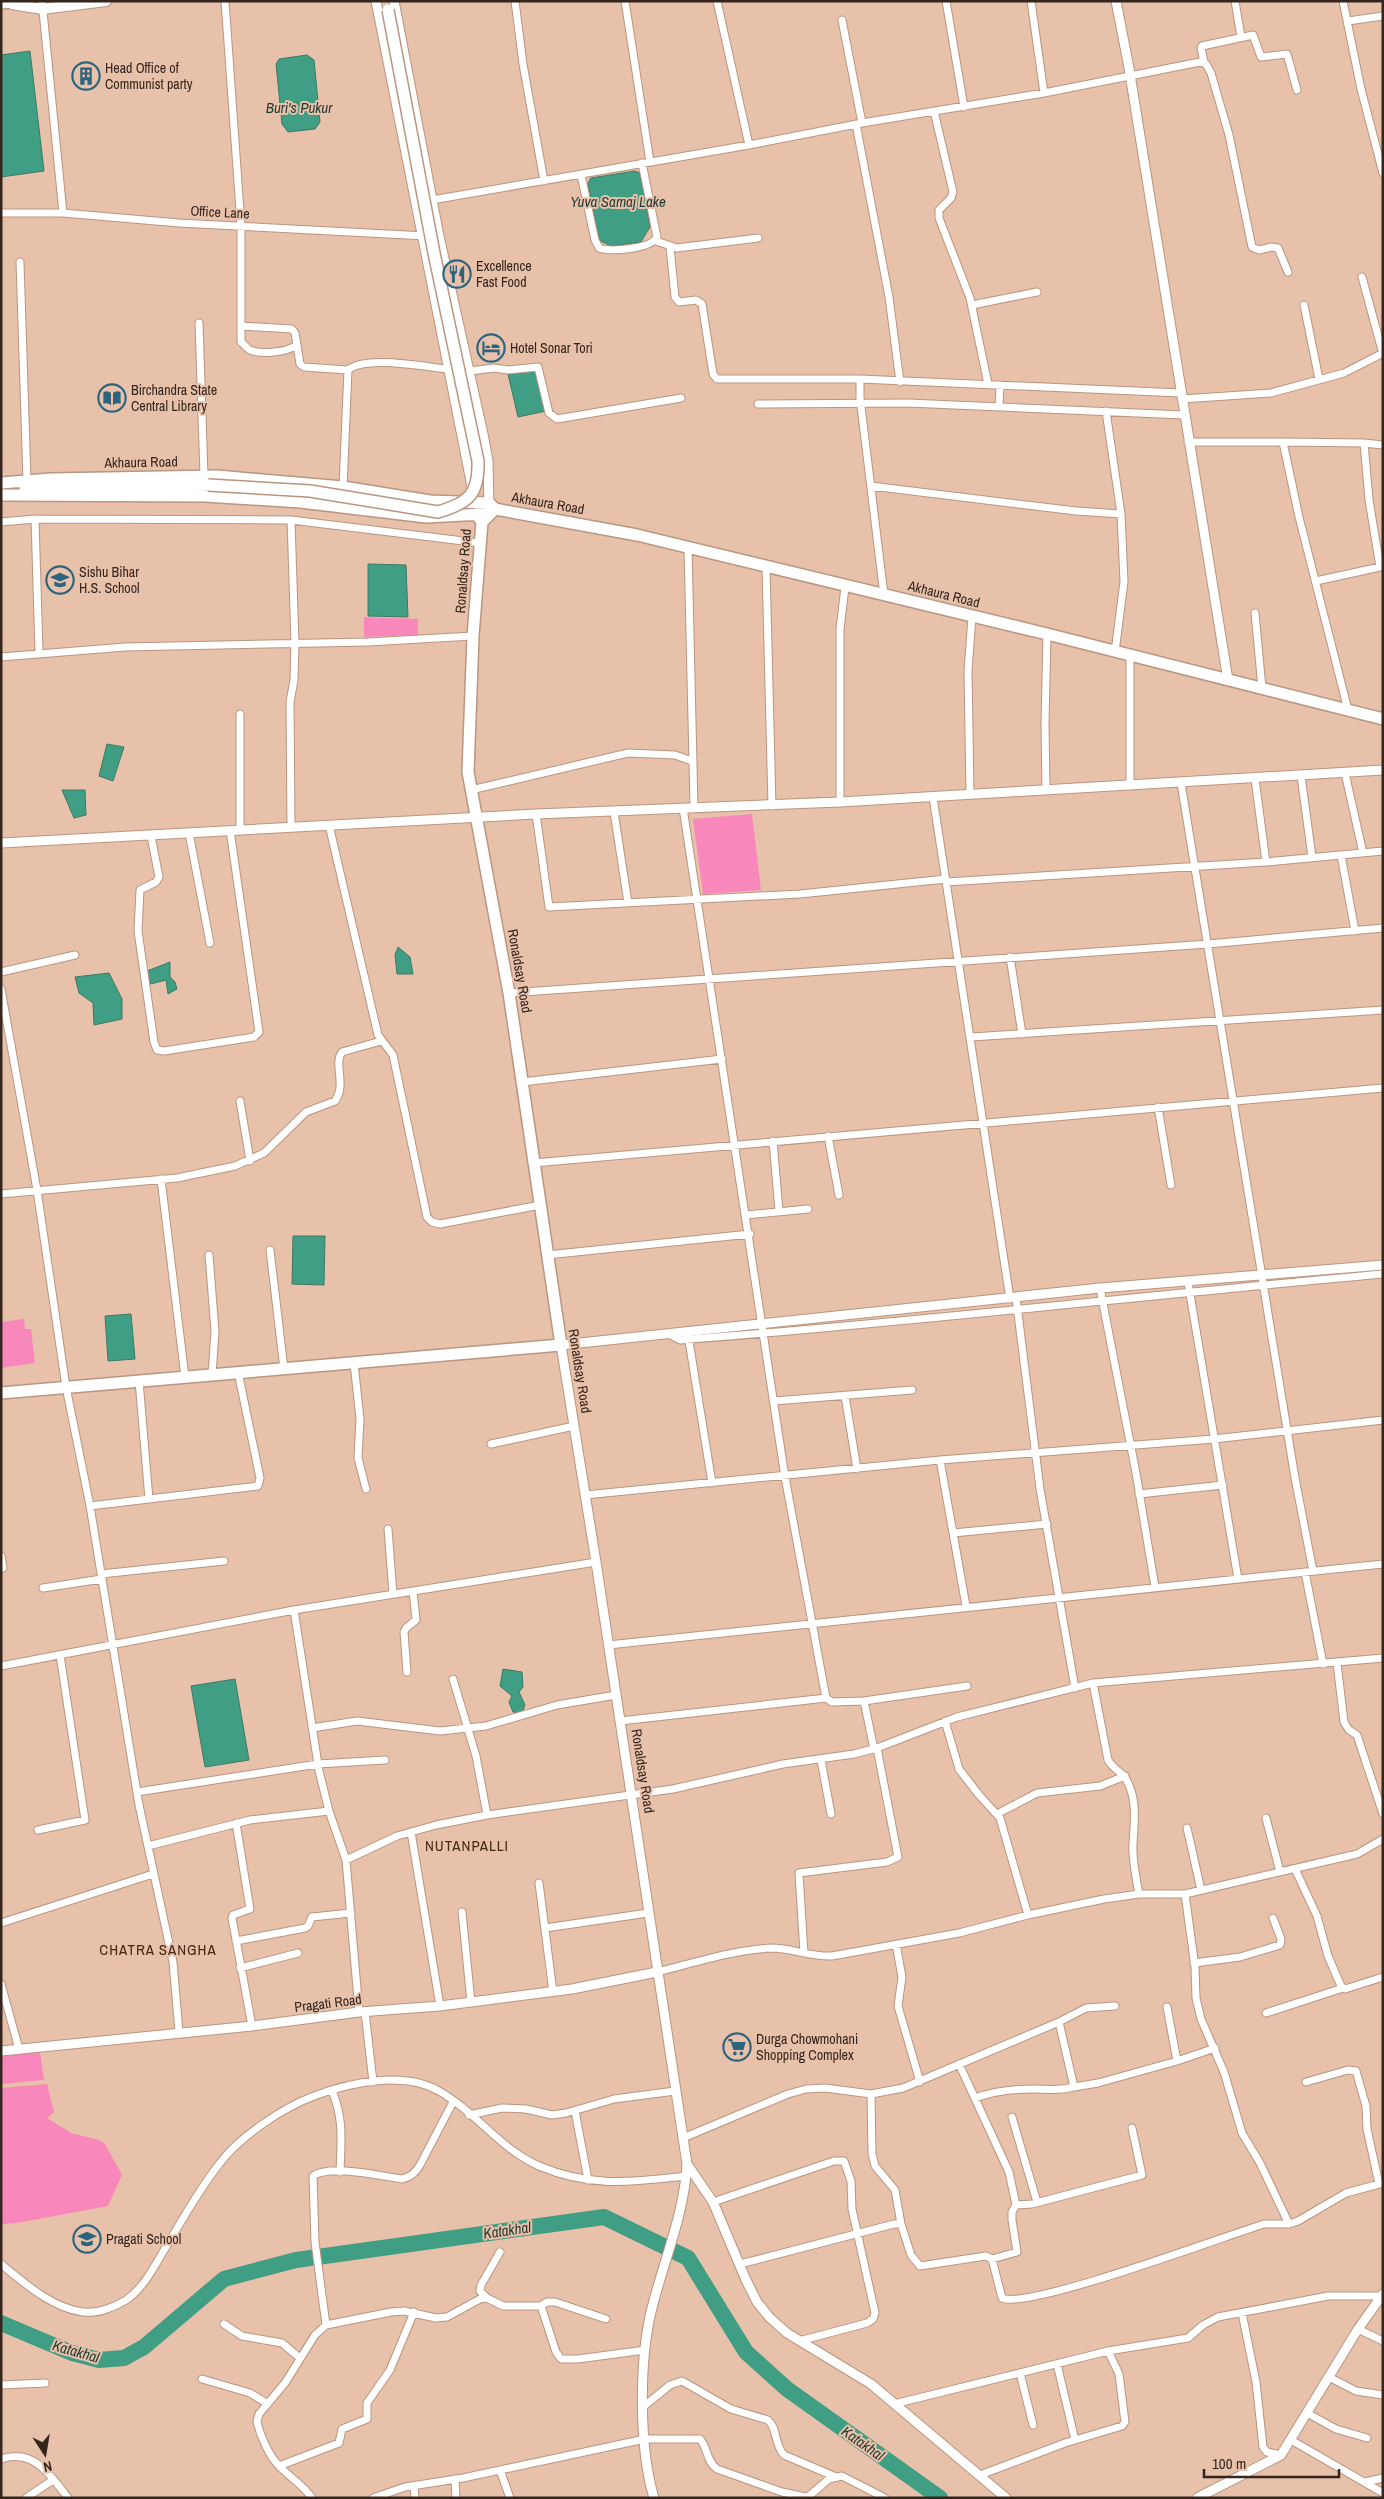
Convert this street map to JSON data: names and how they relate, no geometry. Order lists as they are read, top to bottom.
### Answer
{
  "streets": {
    "main road": ["Akhaura Road", "Ronaldsay Road"],
    "street": ["Office Lane", "Pragati Road"]
  },
  "crossings": [
    ["Akhaura Road", "Ronaldsay Road"],
    ["Ronaldsay Road", "Pragati Road"]
  ],
  "districts": ["NUTANPALLI", "CHATRA SANGHA"],
  "water": ["Buri's Pukur", "Yuva Samaj Lake", "Katakhal"],
  "places": {
    "building": ["Head Office of Communist party"],
    "restaurant": ["Excellence Fast Food"],
    "hotel": ["Hotel Sonar Tori"],
    "library": ["Birchandra State Central Library"],
    "school or university": ["Sishu Bihar H.S. School", "Pragati School"],
    "supermarket": ["Durga Chowmohani Shopping Complex"]
  },
  "scale_bar": "100 m",
  "north": "bottom"
}
